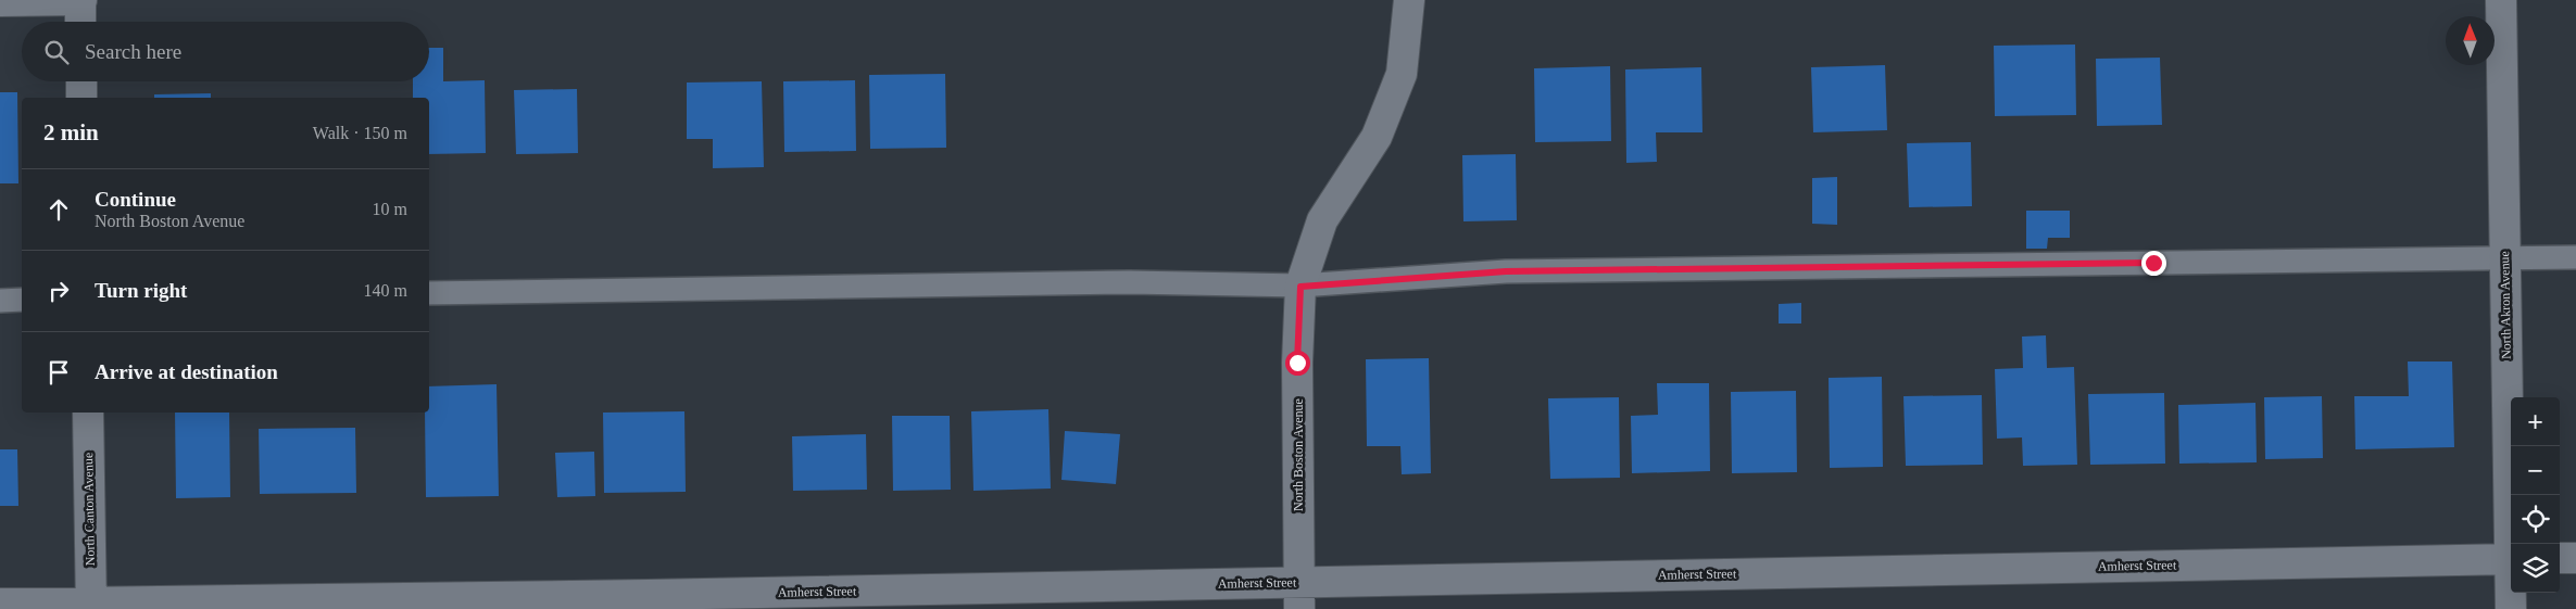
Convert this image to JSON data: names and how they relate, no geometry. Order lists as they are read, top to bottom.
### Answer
{
  "streets": {
    "street": [
      "North Akron Avenue",
      "North Boston Avenue",
      "North Canton Avenue",
      "Amherst Street"
    ]
  },
  "crossings": [
    ["North Boston Avenue", "Amherst Street"],
    ["North Canton Avenue", "Amherst Street"]
  ],
  "north": "top",
  "page": {
    "search": "Search here",
    "heading": ["2 min", "Walk · 150 m"],
    "list": [
      ["Continue", "North Boston Avenue", "10 m"],
      ["Turn right", "140 m"],
      "Arrive at destination"
    ],
    "map_buttons": ["+", "−"]
  }
}
